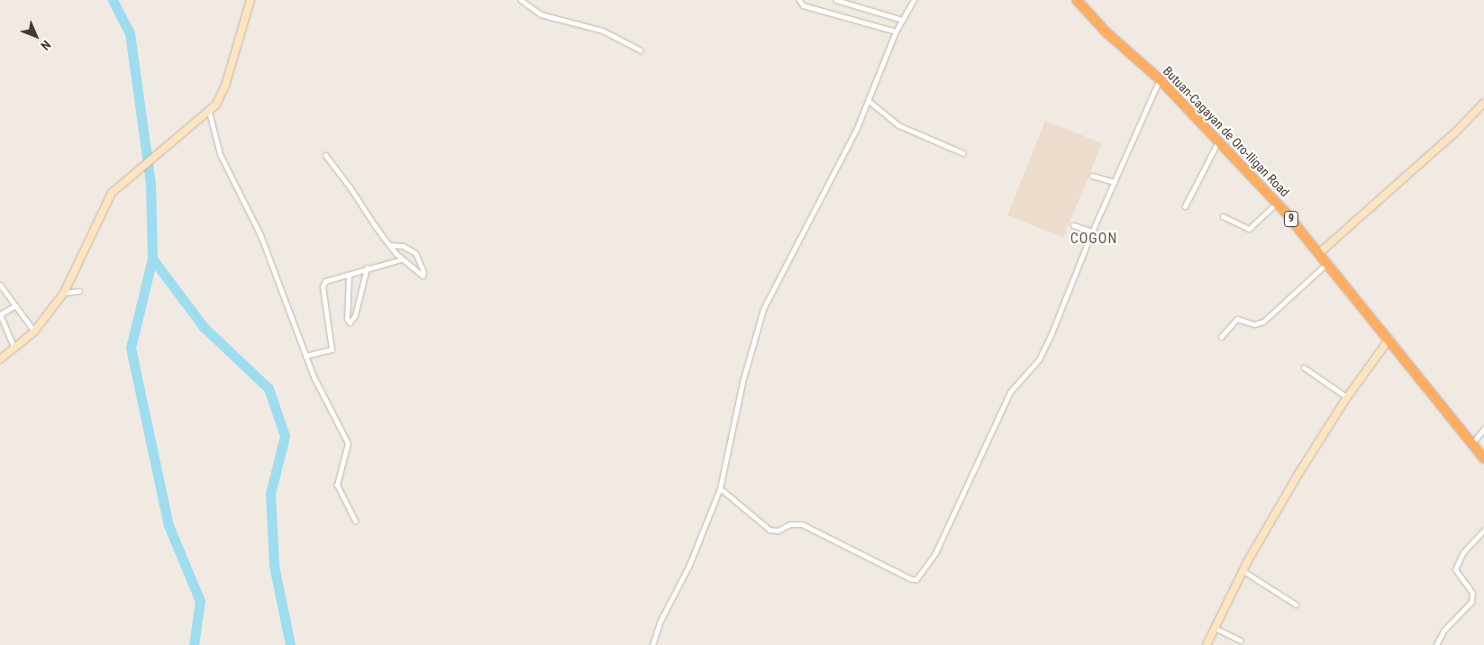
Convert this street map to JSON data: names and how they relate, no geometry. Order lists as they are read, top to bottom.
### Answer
{
  "streets": {
    "highway": ["Butuan-Cagayan de Oro-Iligan Road", "9"]
  },
  "districts": ["COGON"],
  "north": "bottom right"
}
